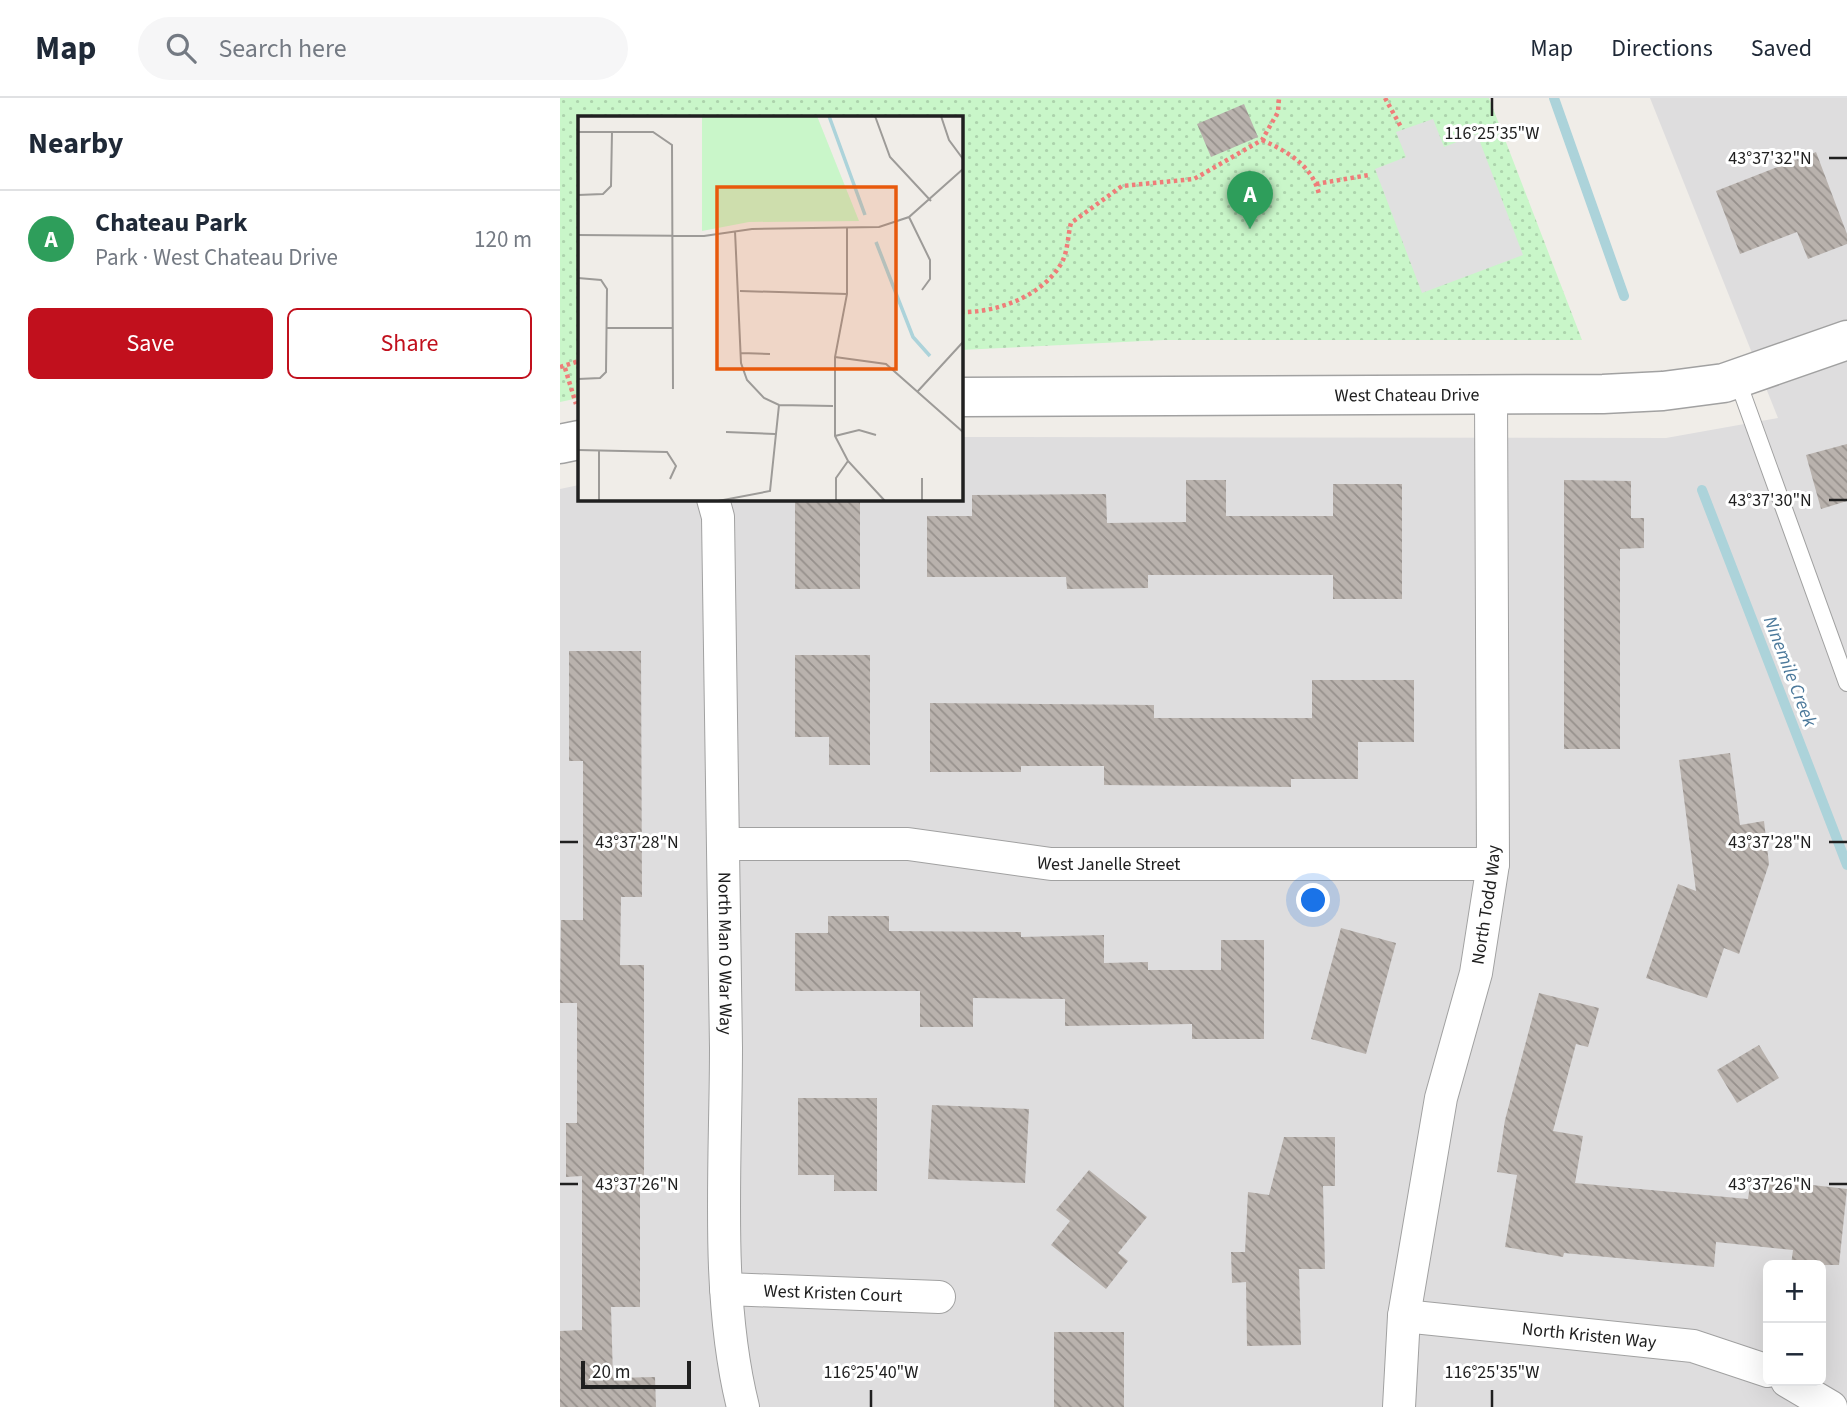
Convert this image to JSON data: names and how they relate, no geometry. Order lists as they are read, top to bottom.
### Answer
{
  "streets": {
    "street": [
      "West Chateau Drive",
      "West Janelle Street",
      "North Todd Way",
      "North Man O War Way",
      "West Kristen Court",
      "North Kristen Way"
    ]
  },
  "crossings": [
    ["West Chateau Drive", "North Todd Way"],
    ["West Janelle Street", "North Todd Way"],
    ["West Janelle Street", "North Man O War Way"],
    ["North Todd Way", "North Kristen Way"],
    ["North Man O War Way", "West Kristen Court"]
  ],
  "water": ["Ninemile Creek"],
  "scale_bar": "20 m",
  "page": {
    "header": "Map",
    "search": "Search here",
    "nav": ["Map", "Directions", "Saved"],
    "heading": "Nearby",
    "pins": "A",
    "list": [
      {
        "mark": "A",
        "name": "Chateau Park",
        "note": "Park · West Chateau Drive",
        "value": "120 m"
      }
    ],
    "buttons": ["Save", "Share"],
    "map_buttons": ["+", "−"],
    "scale": "20 m"
  },
  "coordinates": [
    "116°25'35\"W",
    "43°37'32\"N",
    "43°37'30\"N",
    "43°37'28\"N",
    "43°37'26\"N",
    "116°25'40\"W"
  ]
}
